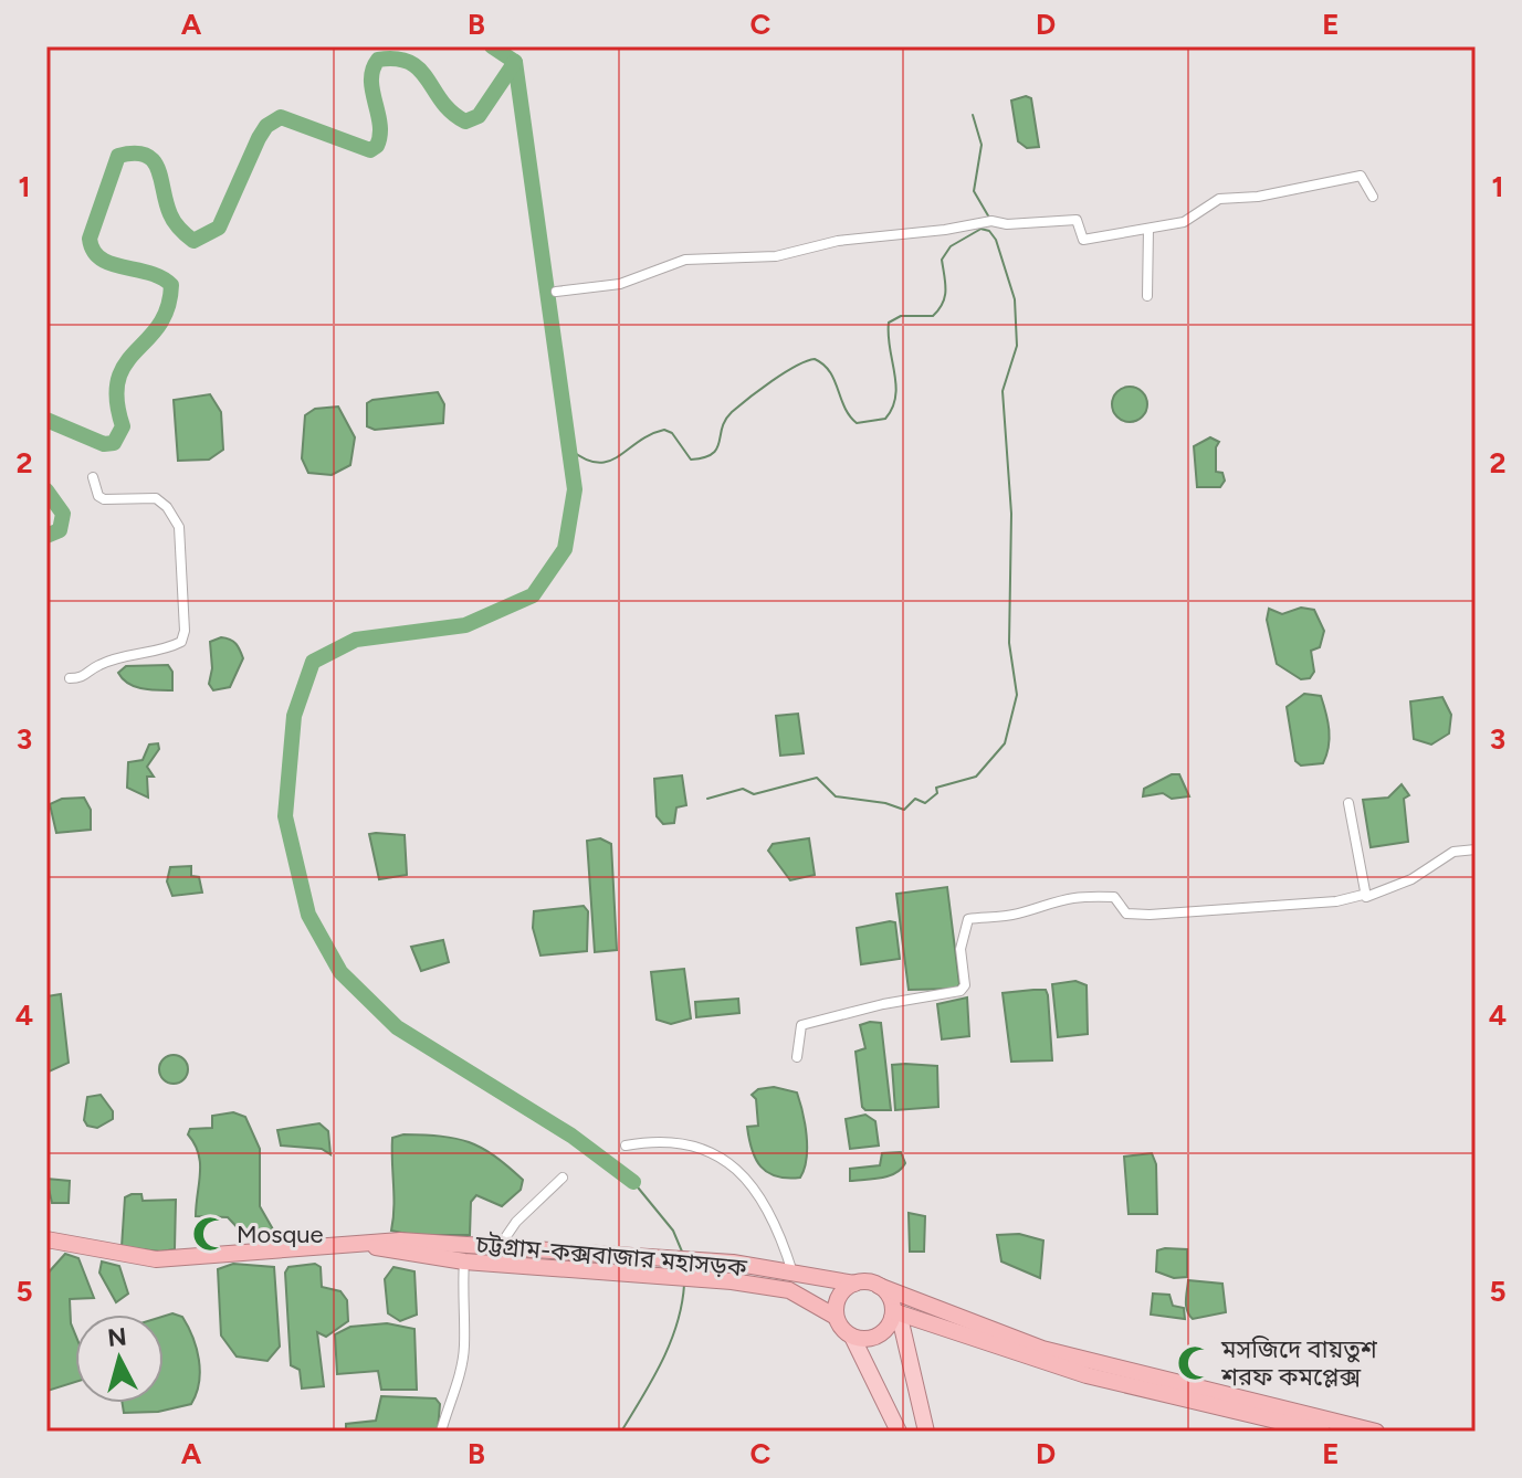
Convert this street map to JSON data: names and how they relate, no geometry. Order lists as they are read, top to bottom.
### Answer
{
  "streets": {
    "highway": ["চট্টগ্রাম-কক্সবাজার মহাসড়ক"]
  },
  "places": {
    "mosque": ["Mosque", "মসজিদে বায়তুশ শরফ কমপ্লেক্স"]
  },
  "north": "top",
  "grid": {
    "columns": [
      "A",
      "B",
      "C",
      "D",
      "E"
    ],
    "rows": [
      "1",
      "2",
      "3",
      "4",
      "5"
    ]
  }
}
